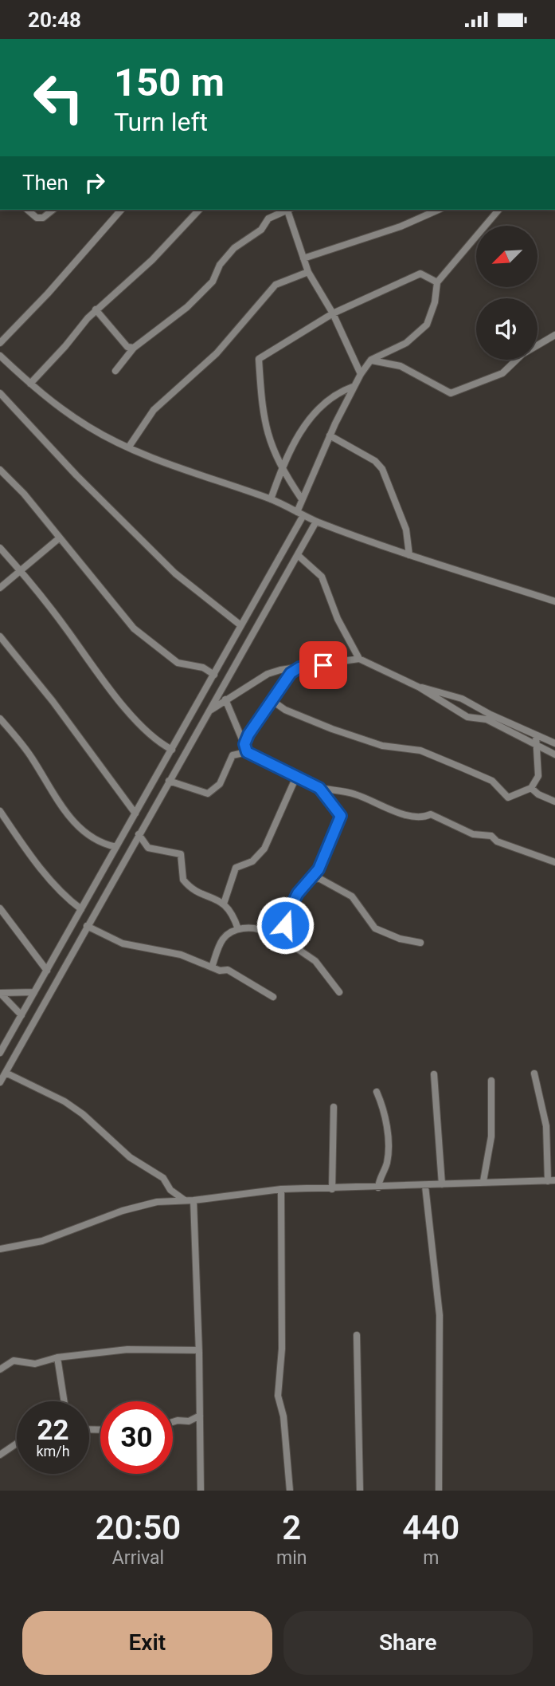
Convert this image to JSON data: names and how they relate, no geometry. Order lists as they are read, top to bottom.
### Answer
{
  "north": "bottom left",
  "page": {
    "status": "20:48",
    "turn": ["150 m", "Turn left"],
    "then": "Then",
    "speed": "22 km/h",
    "limit": "30",
    "eta": [
      "20:50",
      "Arrival",
      "2",
      "min",
      "440",
      "m"
    ],
    "buttons": ["Exit", "Share"]
  }
}
